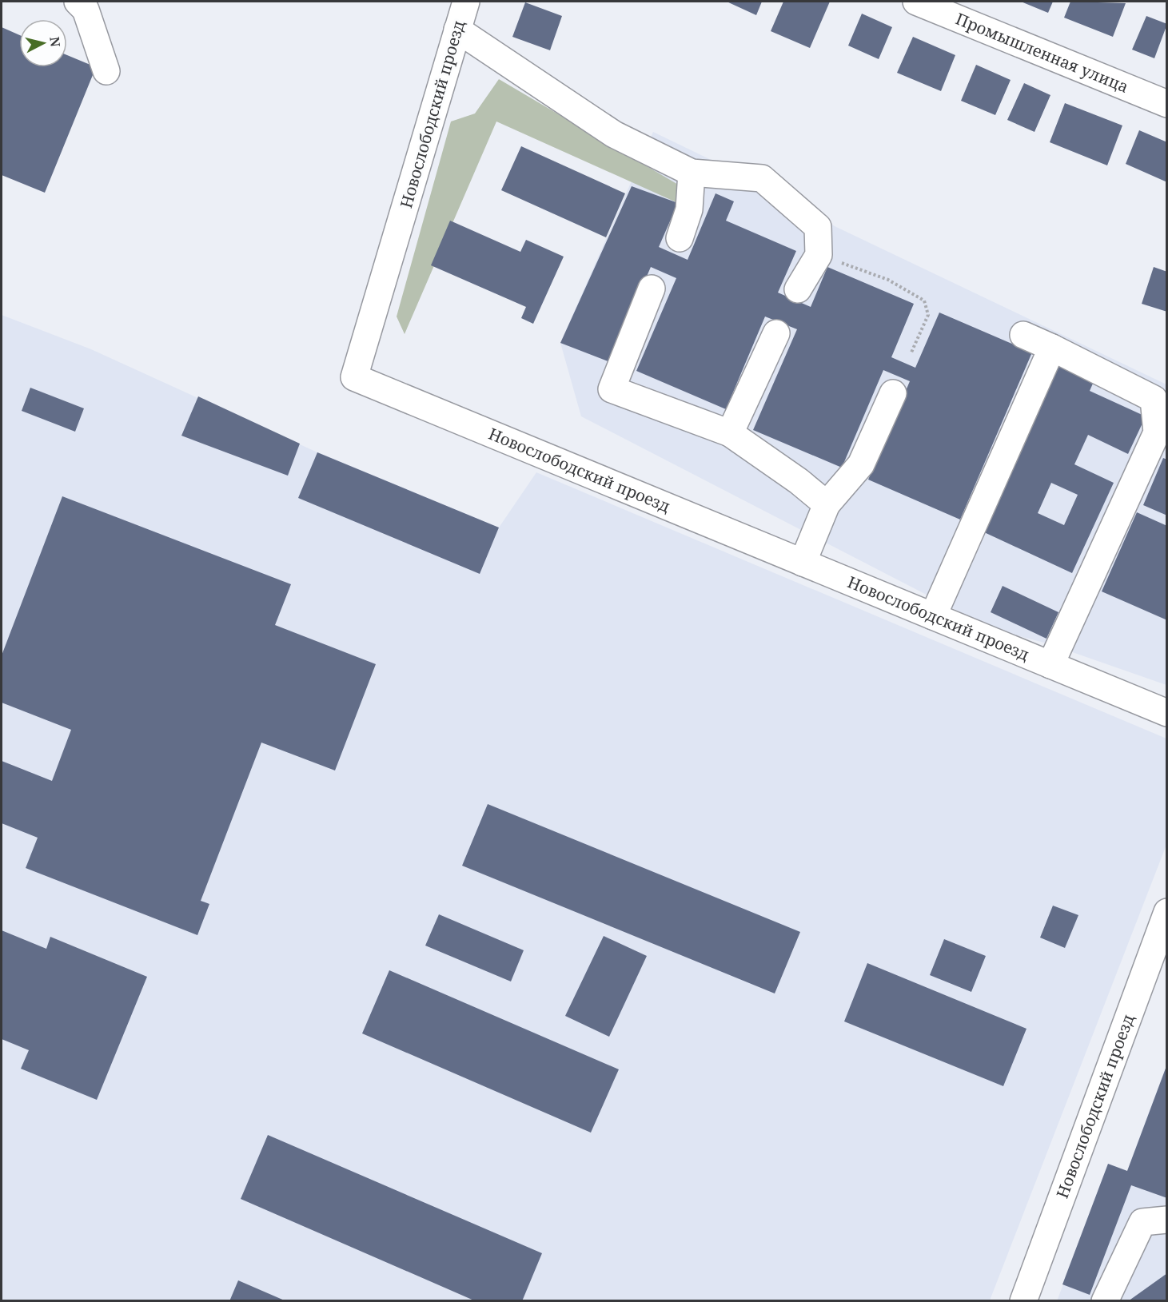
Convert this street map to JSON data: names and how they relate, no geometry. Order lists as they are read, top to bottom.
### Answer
{
  "streets": {
    "street": ["Промышленная улица", "Новослободский проезд"]
  },
  "north": "right"
}
